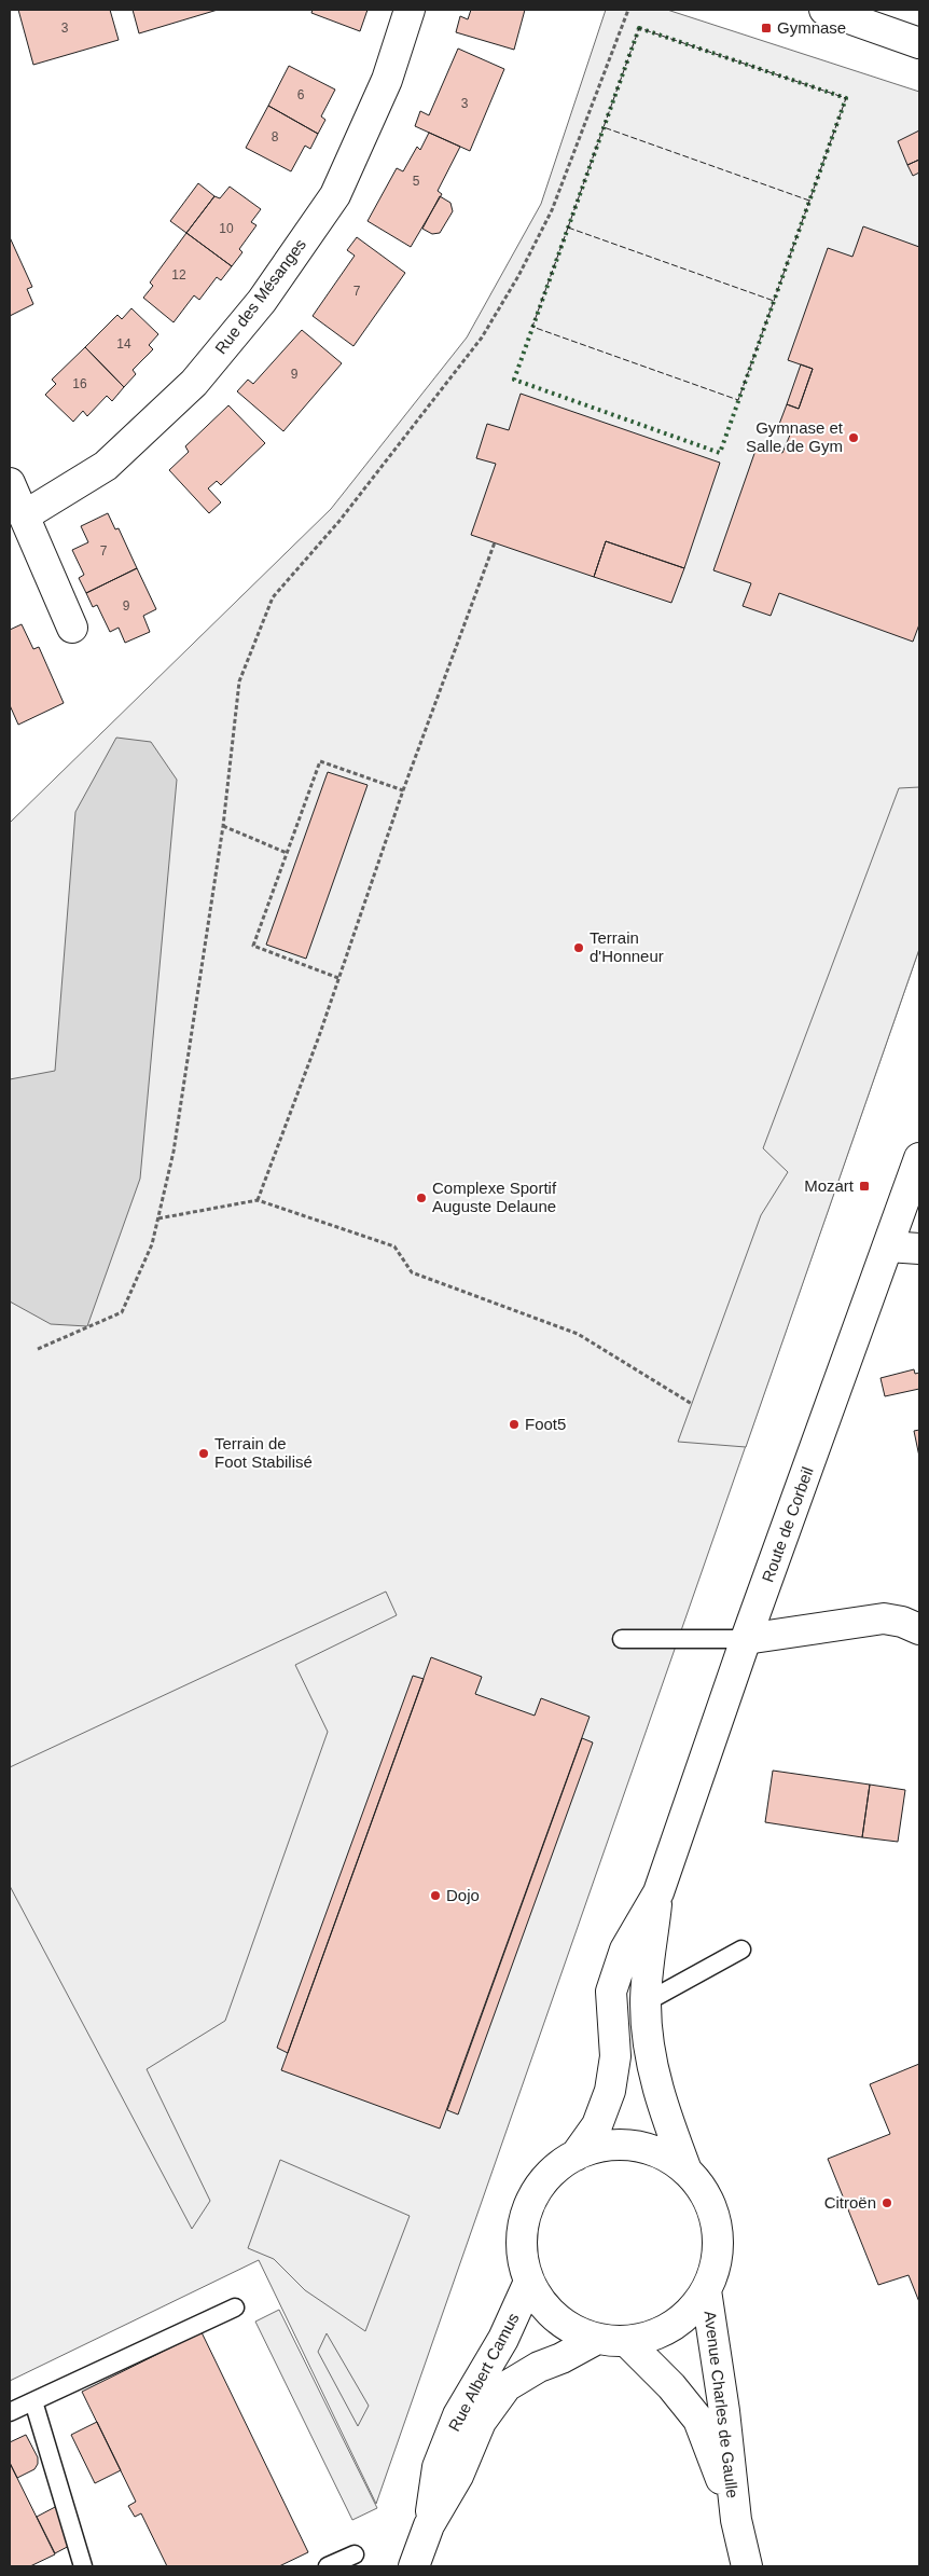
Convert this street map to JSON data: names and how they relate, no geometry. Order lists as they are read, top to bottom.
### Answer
{
  "streets": {
    "street": [
      "Rue des Mésanges",
      "Route de Corbeil",
      "Rue Albert Camus",
      "Avenue Charles de Gaulle"
    ]
  },
  "places": {
    "transit": ["Gymnase", "Mozart"],
    "other": [
      "Gymnase et Salle de Gym",
      "Terrain d'Honneur",
      "Complexe Sportif Auguste Delaune",
      "Foot5",
      "Terrain de Foot Stabilisé",
      "Dojo",
      "Citroën"
    ]
  },
  "house_numbers": [
    "3",
    "6",
    "3",
    "8",
    "5",
    "10",
    "12",
    "7",
    "14",
    "9",
    "16",
    "7",
    "9"
  ]
}
